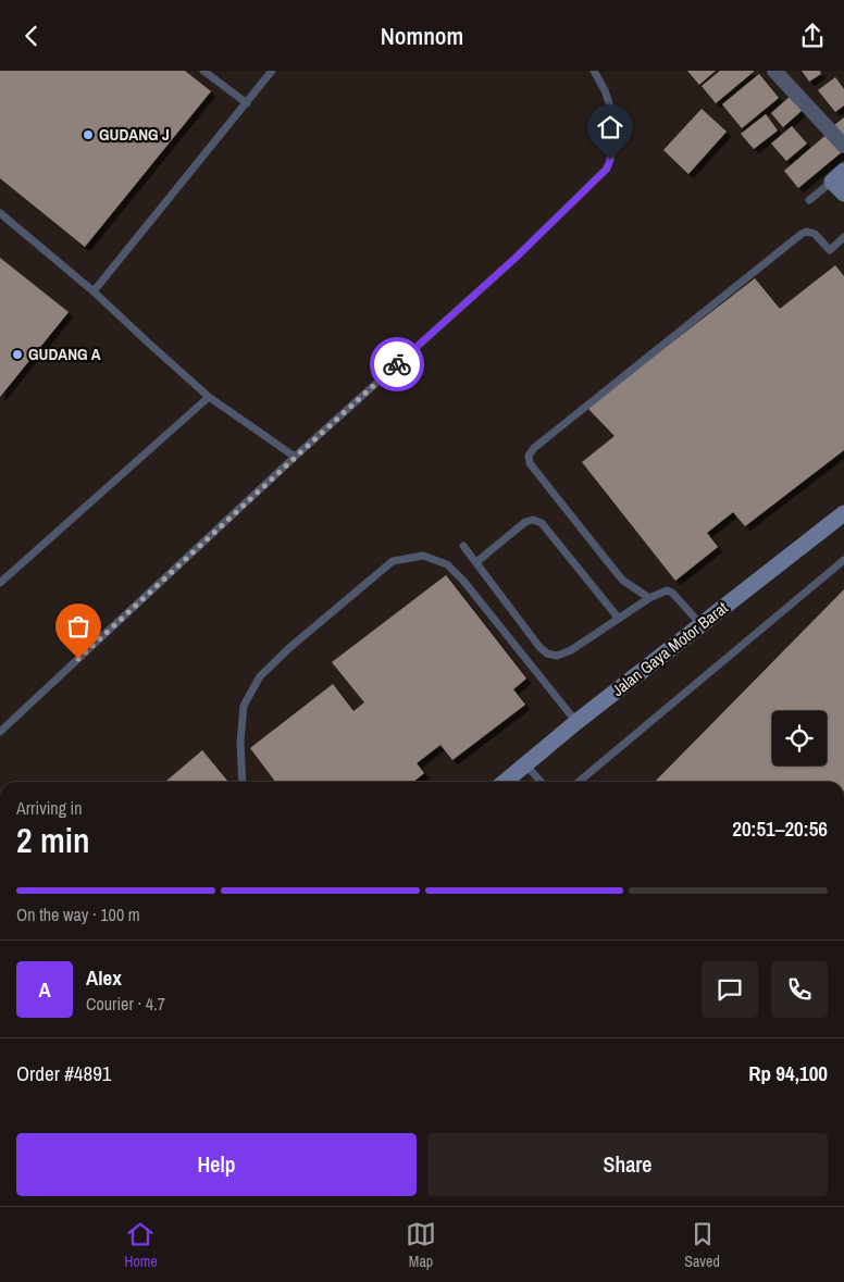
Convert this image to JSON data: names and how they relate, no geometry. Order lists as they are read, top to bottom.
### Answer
{
  "streets": {
    "street": ["Jalan Gaya Motor Barat"]
  },
  "places": ["GUDANG J", "GUDANG A"],
  "page": {
    "header": "Nomnom",
    "heading": ["2 min", "Arriving in", "20:51–20:56"],
    "panel": [
      "Alex",
      "Courier · 4.7",
      "Order #4891",
      "Rp 94,100"
    ],
    "bar": "On the way · 100 m",
    "round": "A",
    "buttons": ["Help", "Share"],
    "tabs": ["Home", "Map", "Saved"]
  }
}
